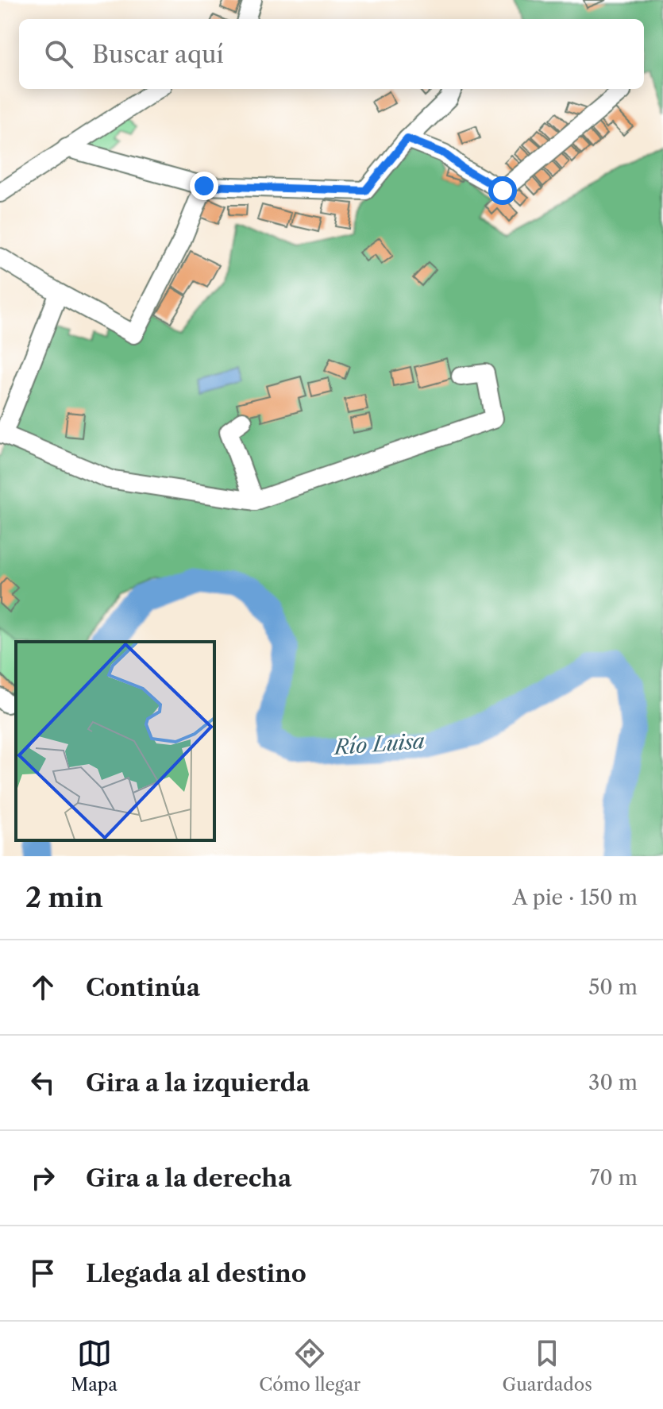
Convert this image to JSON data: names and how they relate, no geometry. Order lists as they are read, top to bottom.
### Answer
{
  "water": ["Río Luisa"],
  "page": {
    "search": "Buscar aquí",
    "heading": ["2 min", "A pie · 150 m"],
    "list": [
      ["Continúa", "50 m"],
      ["Gira a la izquierda", "30 m"],
      ["Gira a la derecha", "70 m"],
      "Llegada al destino"
    ],
    "nav": ["Mapa", "Cómo llegar", "Guardados"]
  }
}
